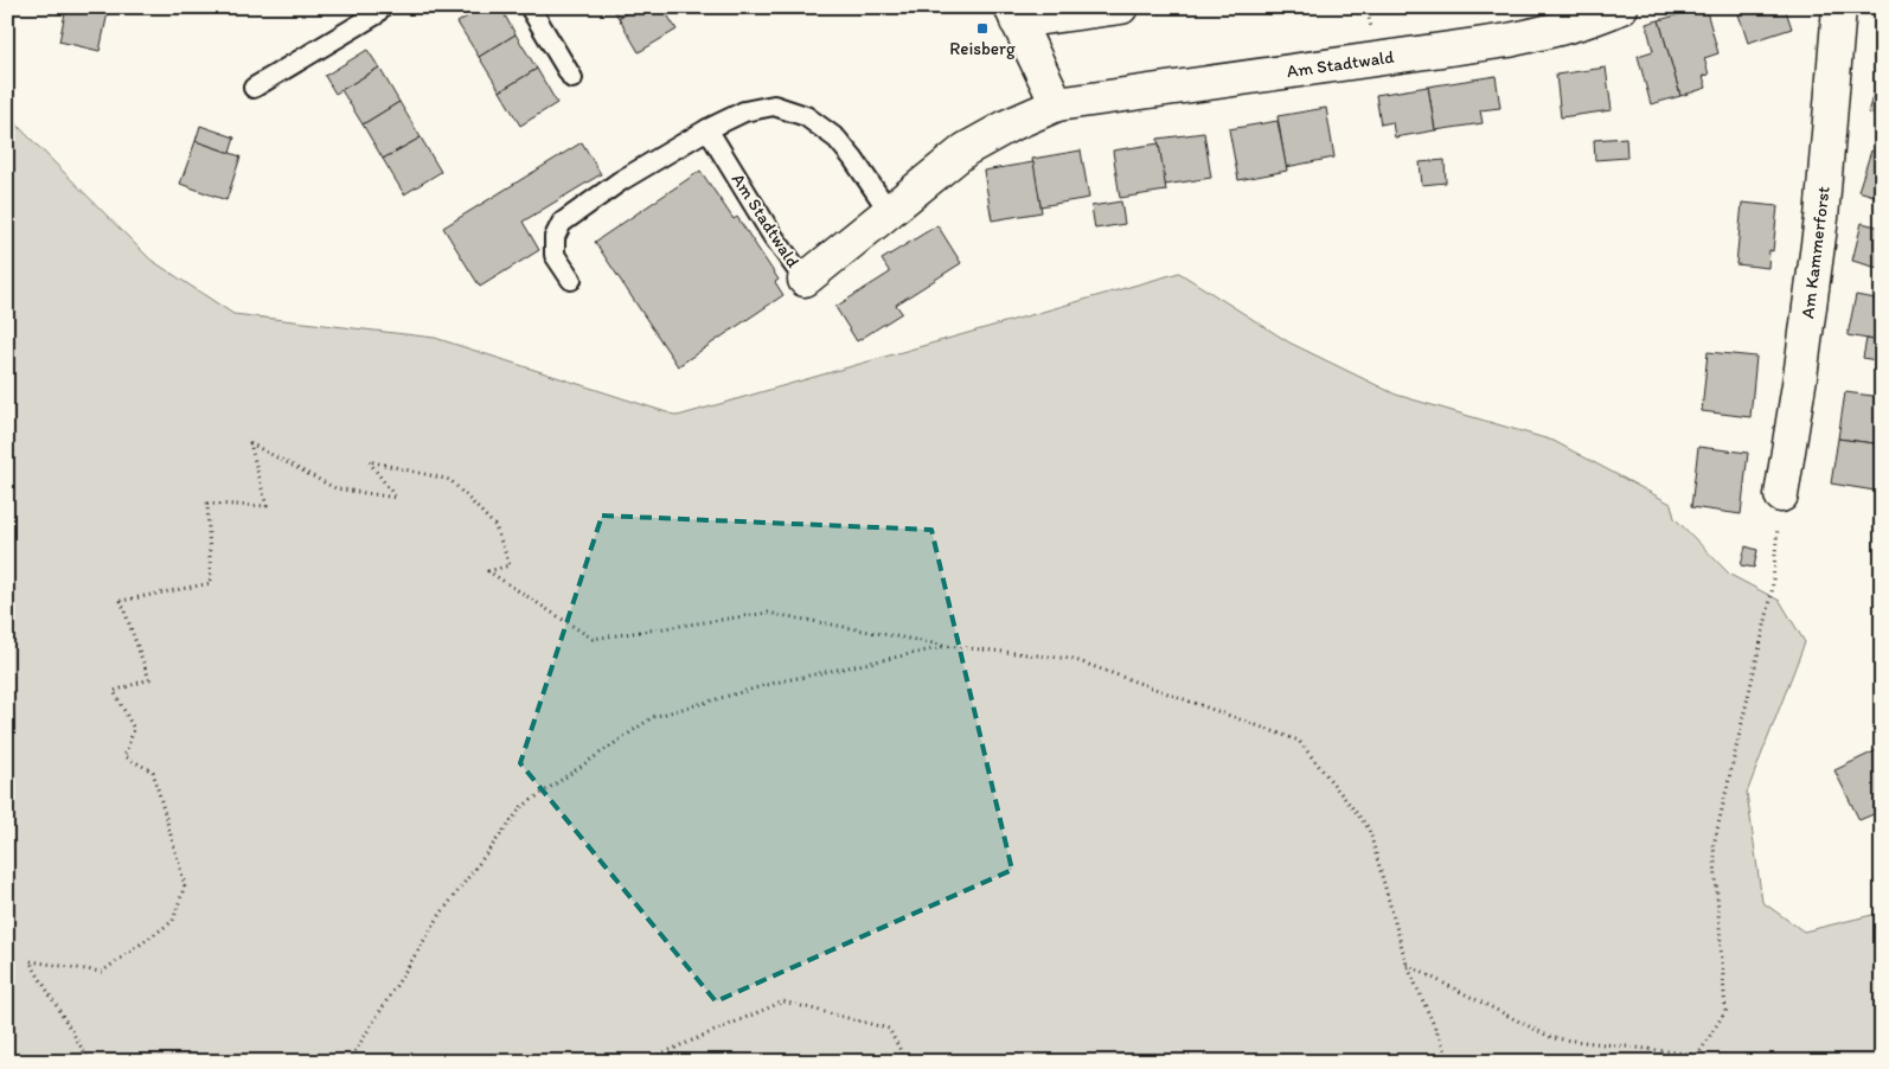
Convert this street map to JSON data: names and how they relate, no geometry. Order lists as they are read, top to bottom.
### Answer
{
  "streets": {
    "street": ["Am Stadtwald", "Am Kammerforst"]
  },
  "places": {
    "transit": ["Reisberg"]
  }
}
